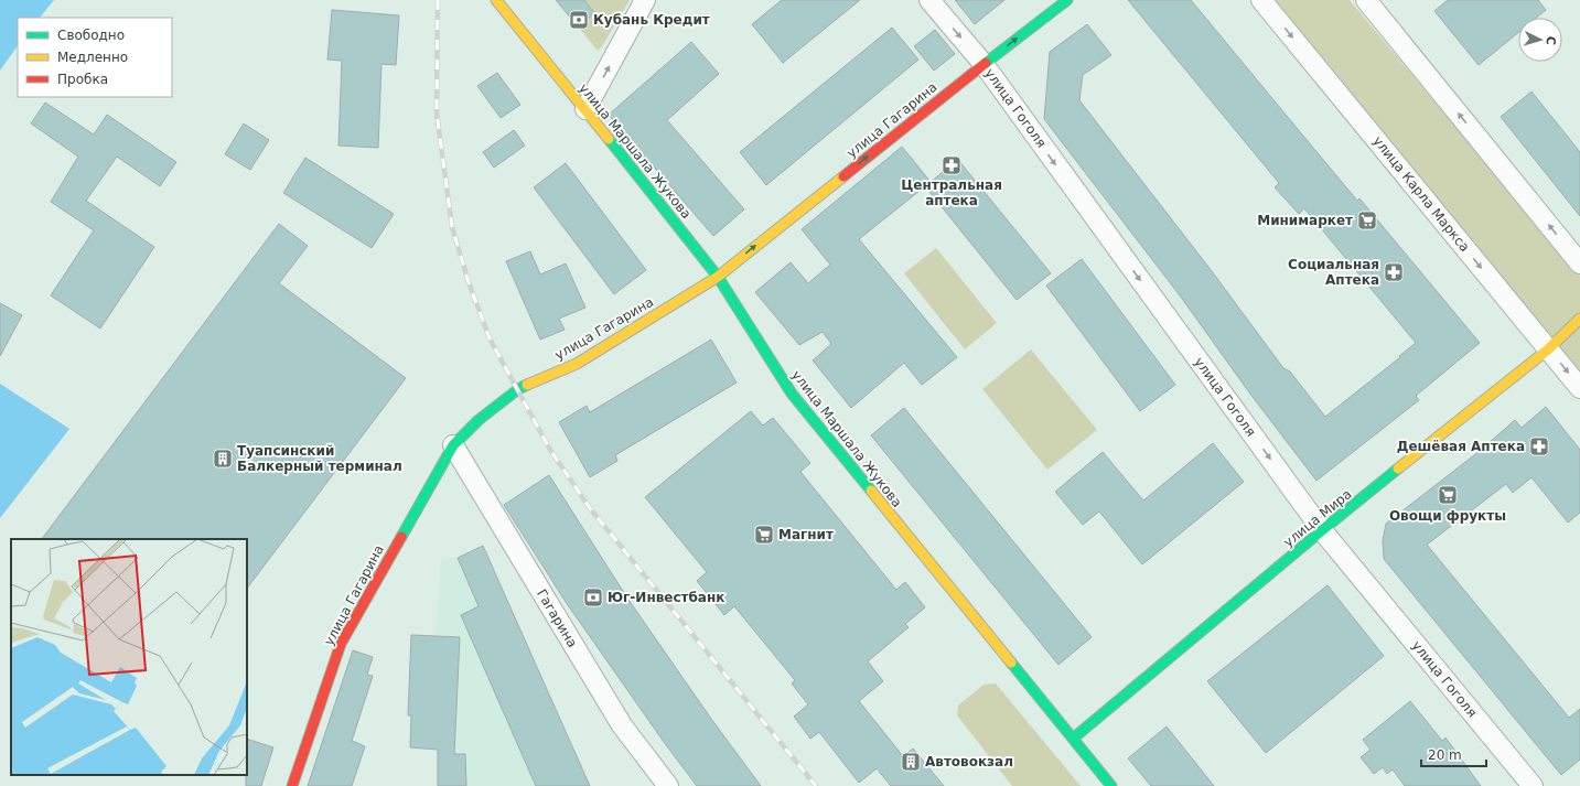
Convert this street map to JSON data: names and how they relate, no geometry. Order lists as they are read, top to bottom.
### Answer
{
  "streets": {
    "street": [
      "улица Гоголя",
      "улица Гагарина",
      "улица Маршала Жукова",
      "улица Карла Маркса",
      "улица Мира",
      "Гагарина"
    ]
  },
  "crossings": [
    ["улица Гоголя", "улица Гагарина"],
    ["улица Гоголя", "улица Мира"],
    ["улица Гагарина", "улица Маршала Жукова"],
    ["улица Гагарина", "Гагарина"],
    ["улица Маршала Жукова", "улица Мира"],
    ["улица Карла Маркса", "улица Мира"]
  ],
  "one_way": ["улица Гоголя", "улица Гагарина"],
  "places": {
    "bank": ["Кубань Кредит", "Юг-Инвестбанк"],
    "pharmacy": ["Центральная аптека", "Социальная Аптека", "Дешёвая Аптека"],
    "supermarket": ["Минимаркет", "Овощи фрукты", "Магнит"],
    "building": ["Туапсинский Балкерный терминал", "Автовокзал"]
  },
  "legend": ["Свободно", "Медленно", "Пробка"],
  "scale_bar": "20 m",
  "north": "right"
}
